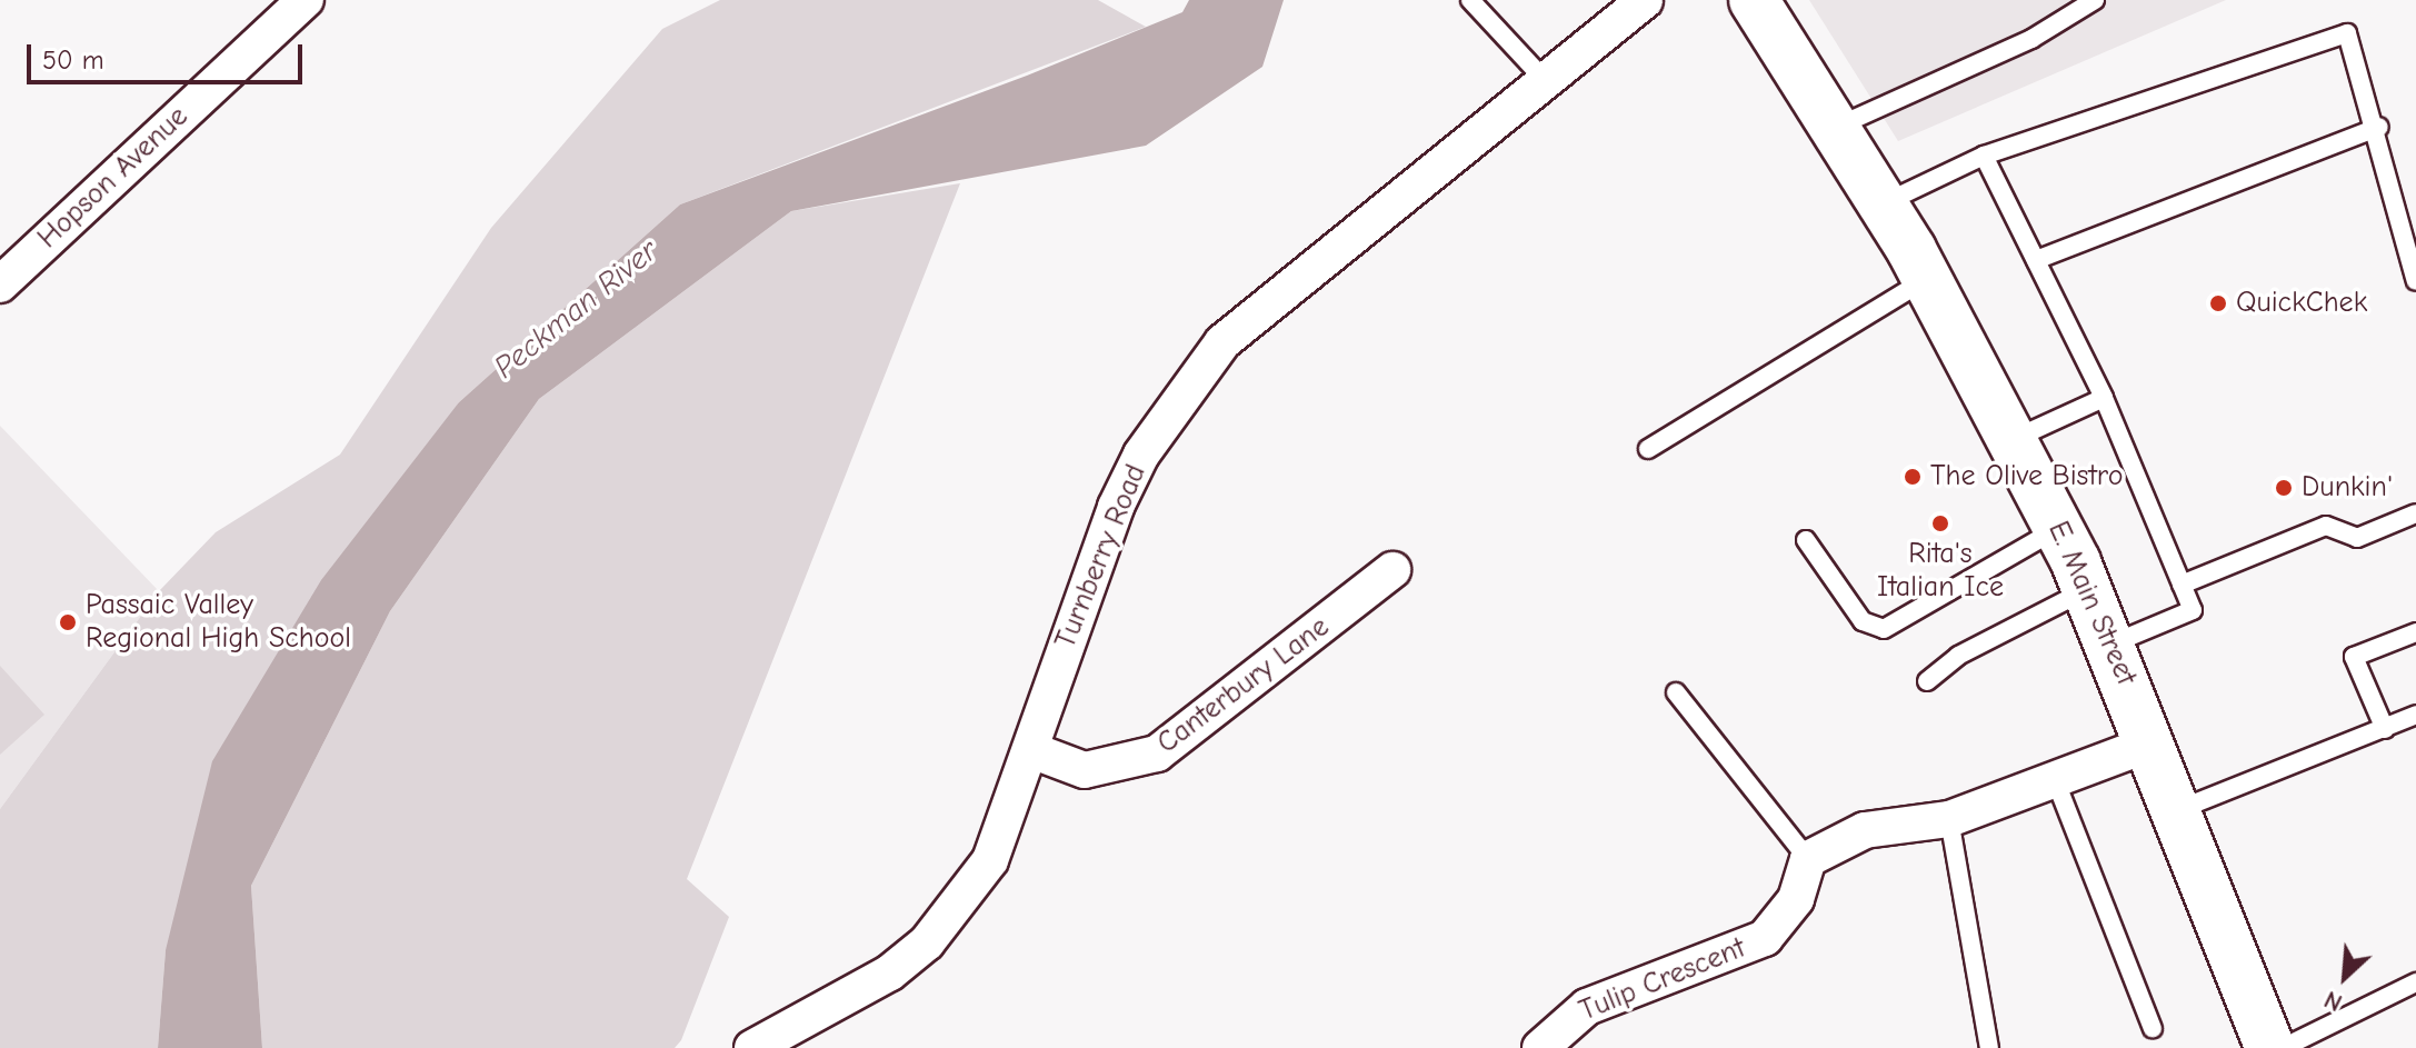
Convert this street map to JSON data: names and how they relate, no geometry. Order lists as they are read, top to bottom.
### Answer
{
  "streets": {
    "main road": ["E. Main Street"],
    "street": [
      "Hopson Avenue",
      "Turnberry Road",
      "Canterbury Lane",
      "Tulip Crescent"
    ]
  },
  "crossings": [
    ["Turnberry Road", "Canterbury Lane"]
  ],
  "water": ["Peckman River"],
  "places": [
    "QuickChek",
    "The Olive Bistro",
    "Dunkin'",
    "Rita's Italian Ice",
    "Passaic Valley Regional High School"
  ],
  "scale_bar": "50 m",
  "north": "bottom left"
}
